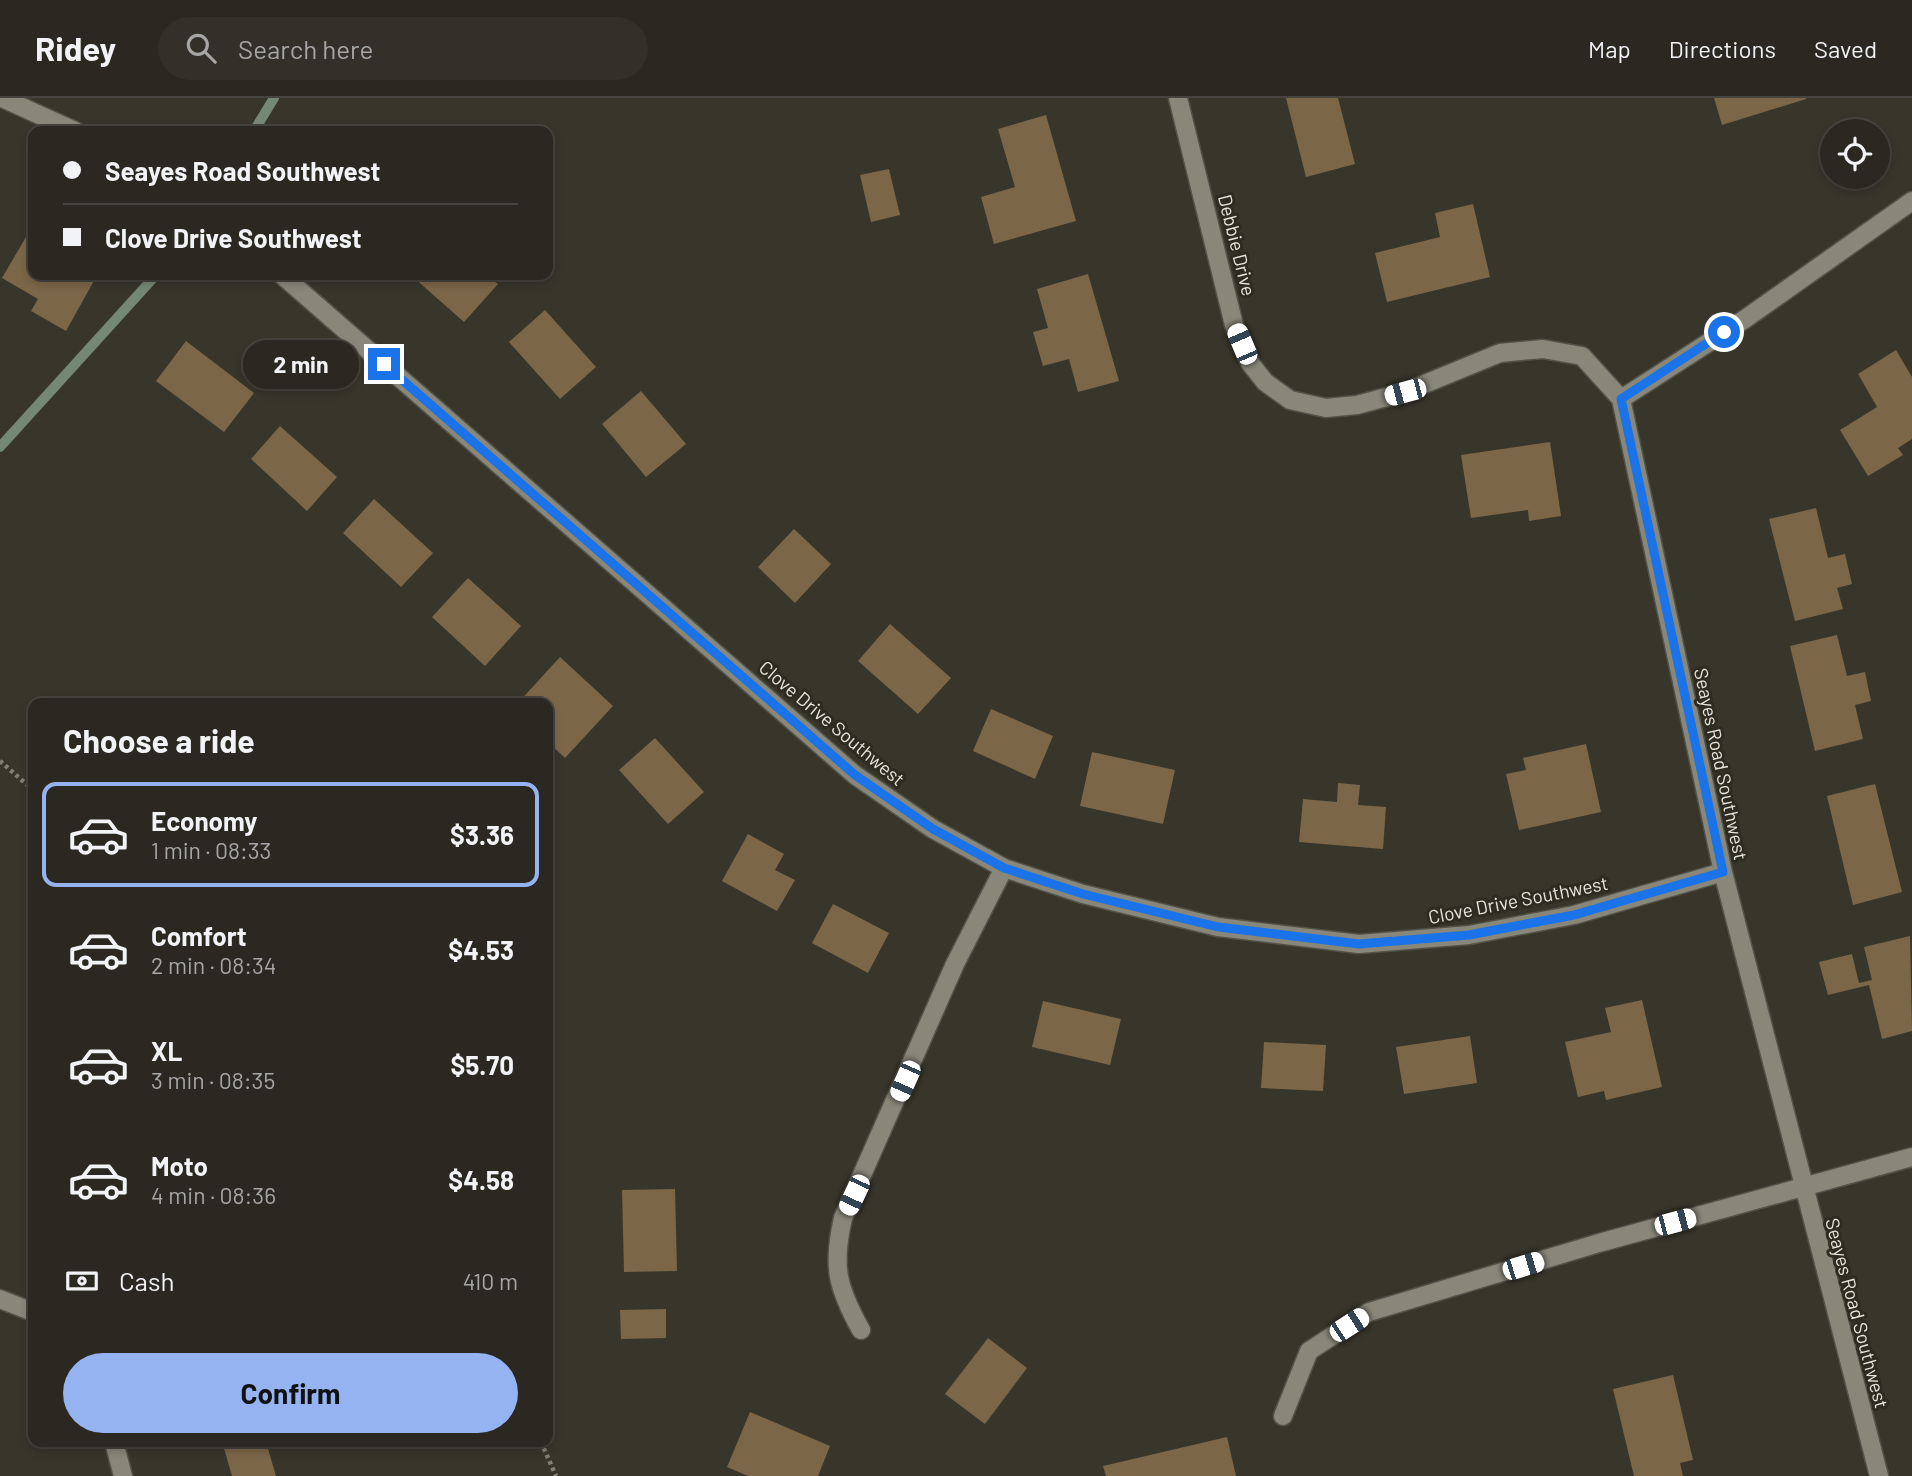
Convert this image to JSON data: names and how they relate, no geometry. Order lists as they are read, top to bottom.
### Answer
{
  "streets": {
    "street": ["Debbie Drive", "Clove Drive Southwest", "Seayes Road Southwest"]
  },
  "crossings": [
    ["Debbie Drive", "Seayes Road Southwest"],
    ["Clove Drive Southwest", "Seayes Road Southwest"]
  ],
  "page": {
    "header": "Ridey",
    "search": "Search here",
    "nav": ["Map", "Directions", "Saved"],
    "banner": ["Seayes Road Southwest", "Clove Drive Southwest"],
    "bubble": "2 min",
    "heading": "Choose a ride",
    "list": [
      {
        "name": "Economy",
        "note": "1 min · 08:33",
        "value": "$3.36"
      },
      {
        "name": "Comfort",
        "note": "2 min · 08:34",
        "value": "$4.53"
      },
      {
        "name": "XL",
        "note": "3 min · 08:35",
        "value": "$5.70"
      },
      {
        "name": "Moto",
        "note": "4 min · 08:36",
        "value": "$4.58"
      }
    ],
    "pay": ["Cash", "410 m"],
    "buttons": "Confirm"
  }
}
